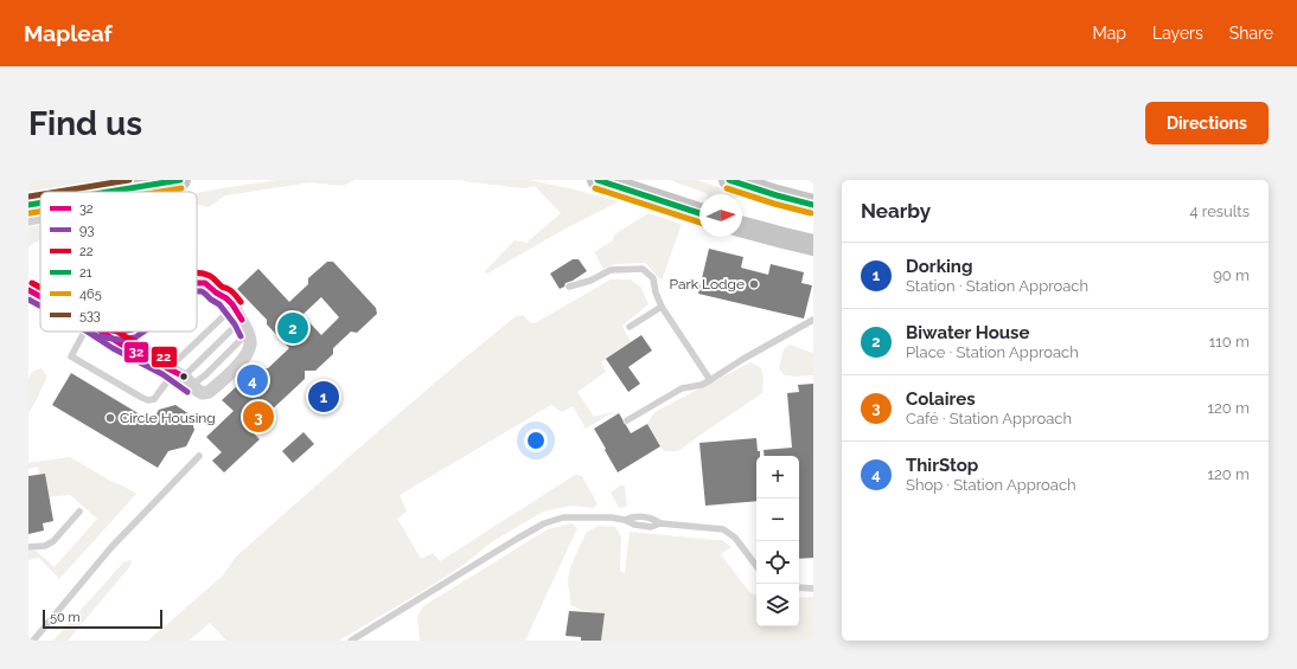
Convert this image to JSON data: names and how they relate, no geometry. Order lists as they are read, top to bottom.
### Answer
{
  "places": ["Park Lodge", "Circle Housing"],
  "lines": [
    "transit line 21",
    "transit line 533",
    "transit line 465",
    "transit line 22",
    "transit line 32",
    "transit line 93"
  ],
  "legend": [
    "32",
    "93",
    "22",
    "21",
    "465",
    "533"
  ],
  "scale_bar": "50 m",
  "north": "right",
  "page": {
    "header": "Mapleaf",
    "nav": ["Map", "Layers", "Share"],
    "buttons": "Directions",
    "title": "Find us",
    "heading": ["Nearby", "4 results"],
    "list": [
      {
        "mark": "1",
        "name": "Dorking",
        "note": "Station · Station Approach",
        "value": "90 m"
      },
      {
        "mark": "2",
        "name": "Biwater House",
        "note": "Place · Station Approach",
        "value": "110 m"
      },
      {
        "mark": "3",
        "name": "Colaires",
        "note": "Café · Station Approach",
        "value": "120 m"
      },
      {
        "mark": "4",
        "name": "ThirStop",
        "note": "Shop · Station Approach",
        "value": "120 m"
      }
    ],
    "pins": [
      "2",
      "4",
      "1",
      "3"
    ],
    "map_buttons": ["+", "−"],
    "scale": "50 m"
  }
}
